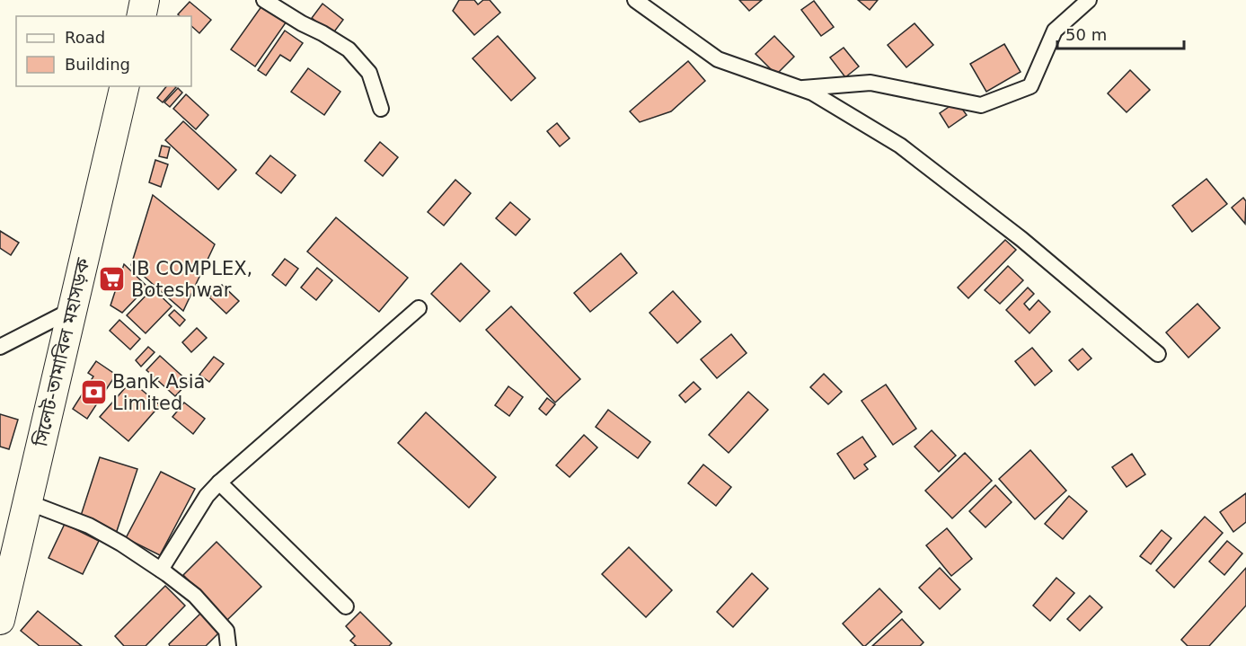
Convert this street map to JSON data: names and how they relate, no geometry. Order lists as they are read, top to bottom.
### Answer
{
  "streets": {
    "highway": ["সিলেট-তামাবিল মহাসড়ক"]
  },
  "places": {
    "supermarket": ["IB COMPLEX, Boteshwar"],
    "bank": ["Bank Asia Limited"]
  },
  "legend": ["Road", "Building"],
  "scale_bar": "50 m"
}
